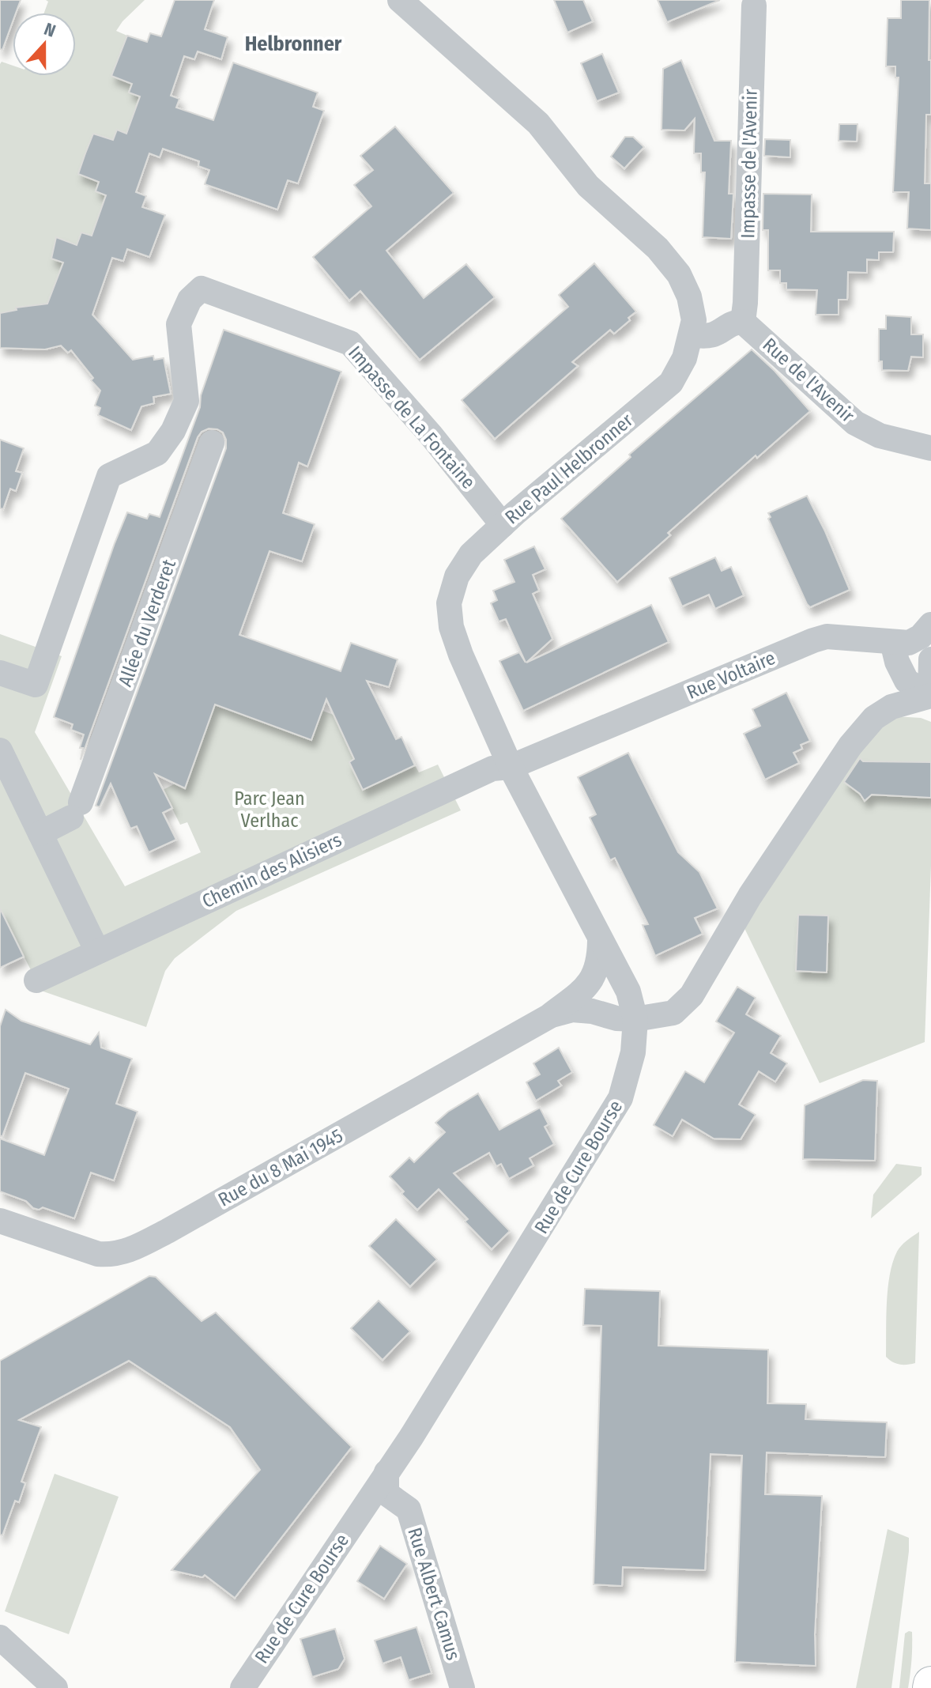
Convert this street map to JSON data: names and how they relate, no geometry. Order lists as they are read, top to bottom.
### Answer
{
  "streets": {
    "street": [
      "Impasse de l'Avenir",
      "Rue de l'Avenir",
      "Impasse de La Fontaine",
      "Rue Paul Helbronner",
      "Allée du Verderet",
      "Rue Voltaire",
      "Chemin des Alisiers",
      "Rue de Cure Bourse",
      "Rue du 8 Mai 1945",
      "Rue Albert Camus"
    ]
  },
  "crossings": [
    ["Impasse de l'Avenir", "Rue de l'Avenir"],
    ["Impasse de La Fontaine", "Rue Paul Helbronner"],
    ["Rue Paul Helbronner", "Rue Voltaire"],
    ["Rue Paul Helbronner", "Chemin des Alisiers"],
    ["Rue Paul Helbronner", "Rue de Cure Bourse"],
    ["Rue Paul Helbronner", "Rue du 8 Mai 1945"],
    ["Rue Voltaire", "Chemin des Alisiers"],
    ["Rue de Cure Bourse", "Rue du 8 Mai 1945"],
    ["Rue de Cure Bourse", "Rue Albert Camus"]
  ],
  "districts": ["Helbronner"],
  "parks": ["Parc Jean Verlhac"],
  "north": "top"
}
